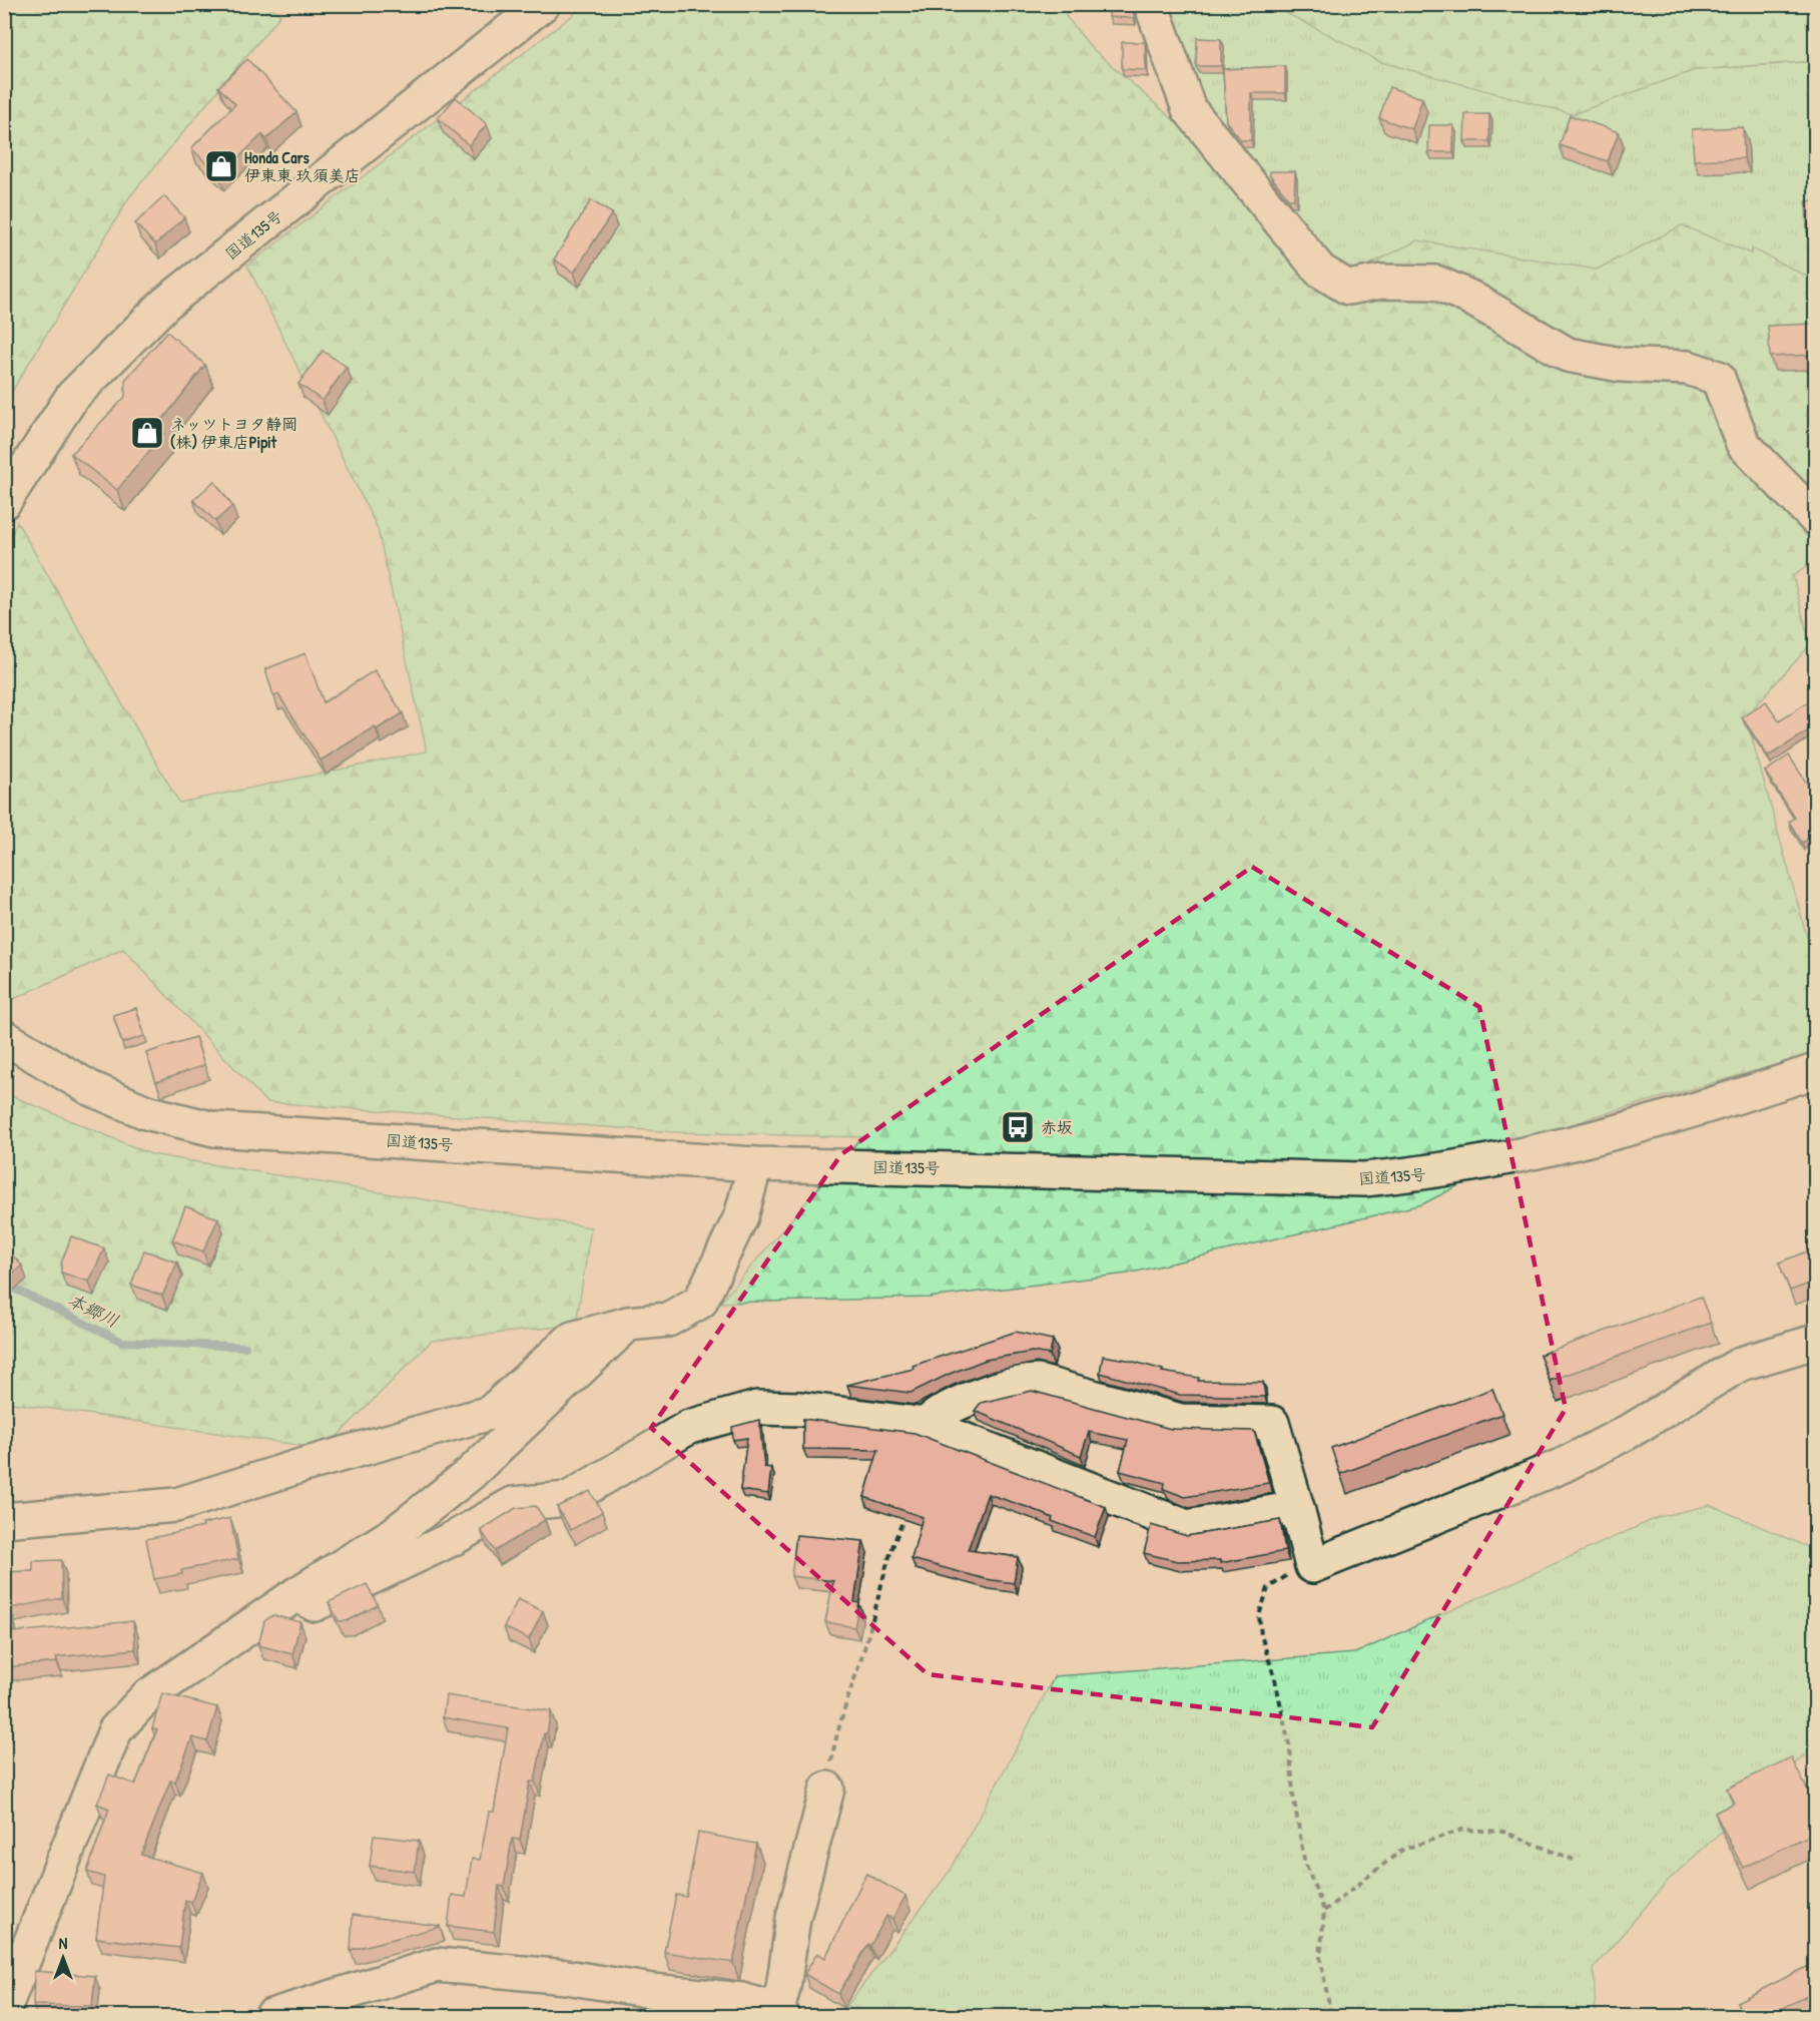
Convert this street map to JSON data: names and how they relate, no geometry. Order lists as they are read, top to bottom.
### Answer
{
  "streets": {
    "main road": ["国道135号"]
  },
  "water": ["本郷川"],
  "places": {
    "shop": ["Honda Cars 伊東東 玖須美店", "ネッツトヨタ静岡 (株) 伊東店Pipit"],
    "bus stop": ["赤坂"]
  },
  "north": "top"
}
